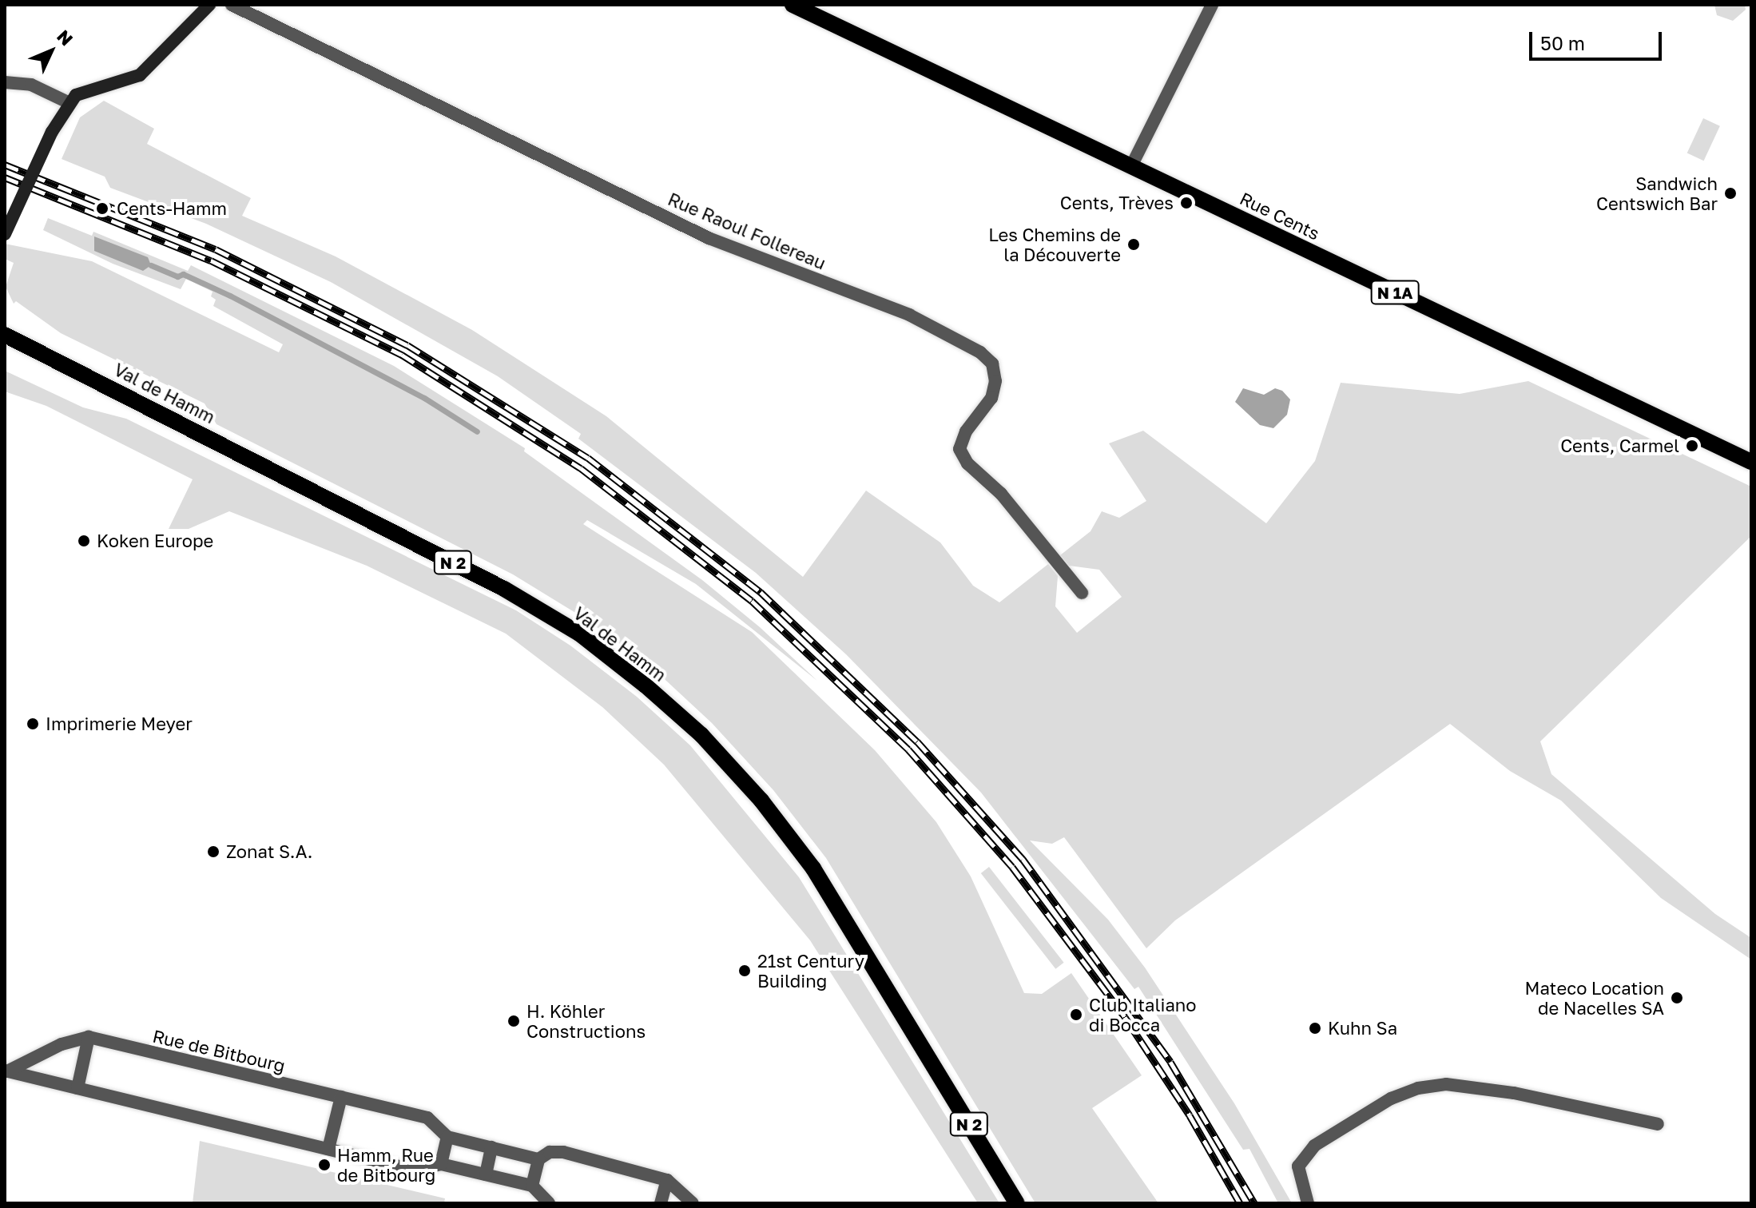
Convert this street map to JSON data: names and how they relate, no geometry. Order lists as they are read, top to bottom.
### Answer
{
  "streets": {
    "main road": [
      "Rue Cents",
      "N 1A",
      "Val de Hamm",
      "N 2"
    ],
    "street": ["Rue Raoul Follereau", "Rue de Bitbourg"]
  },
  "places": [
    "Sandwich Centswich Bar",
    "Cents, Trèves",
    "Cents-Hamm",
    "Les Chemins de la Découverte",
    "Cents, Carmel",
    "Koken Europe",
    "Imprimerie Meyer",
    "Zonat S.A.",
    "21st Century Building",
    "Mateco Location de Nacelles SA",
    "Club Italiano di Bocca",
    "H. Köhler Constructions",
    "Kuhn Sa",
    "Hamm, Rue de Bitbourg"
  ],
  "scale_bar": "50 m",
  "north": "top right"
}
